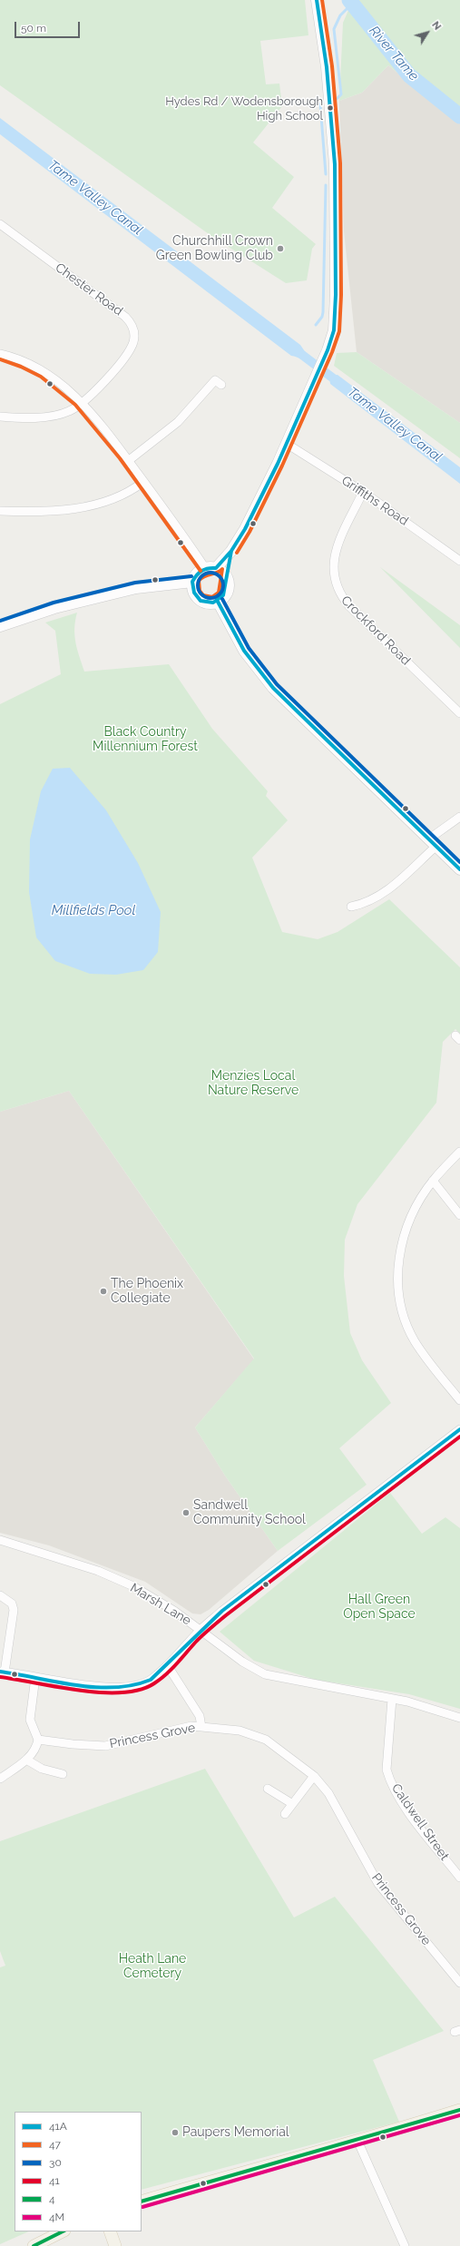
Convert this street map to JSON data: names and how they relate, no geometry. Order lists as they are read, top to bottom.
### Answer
{
  "streets": {
    "street": [
      "Chester Road",
      "Griffiths Road",
      "Crockford Road",
      "Marsh Lane",
      "Princess Grove",
      "Caldwell Street"
    ]
  },
  "crossings": [
    ["Griffiths Road", "Crockford Road"],
    ["Marsh Lane", "Caldwell Street"]
  ],
  "water": ["River Tame", "Tame Valley Canal", "Millfields Pool"],
  "parks": [
    "Black Country Millennium Forest",
    "Menzies Local Nature Reserve",
    "Hall Green Open Space",
    "Heath Lane Cemetery"
  ],
  "places": [
    "Hydes Rd / Wodensborough High School",
    "Churchhill Crown Green Bowling Club",
    "The Phoenix Collegiate",
    "Sandwell Community School",
    "Paupers Memorial"
  ],
  "lines": [
    "transit line 41A",
    "transit line 47",
    "transit line 30",
    "transit line 41",
    "transit line 4",
    "transit line 4M"
  ],
  "legend": [
    "41A",
    "47",
    "30",
    "41",
    "4",
    "4M"
  ],
  "scale_bar": "50 m",
  "north": "top right"
}
